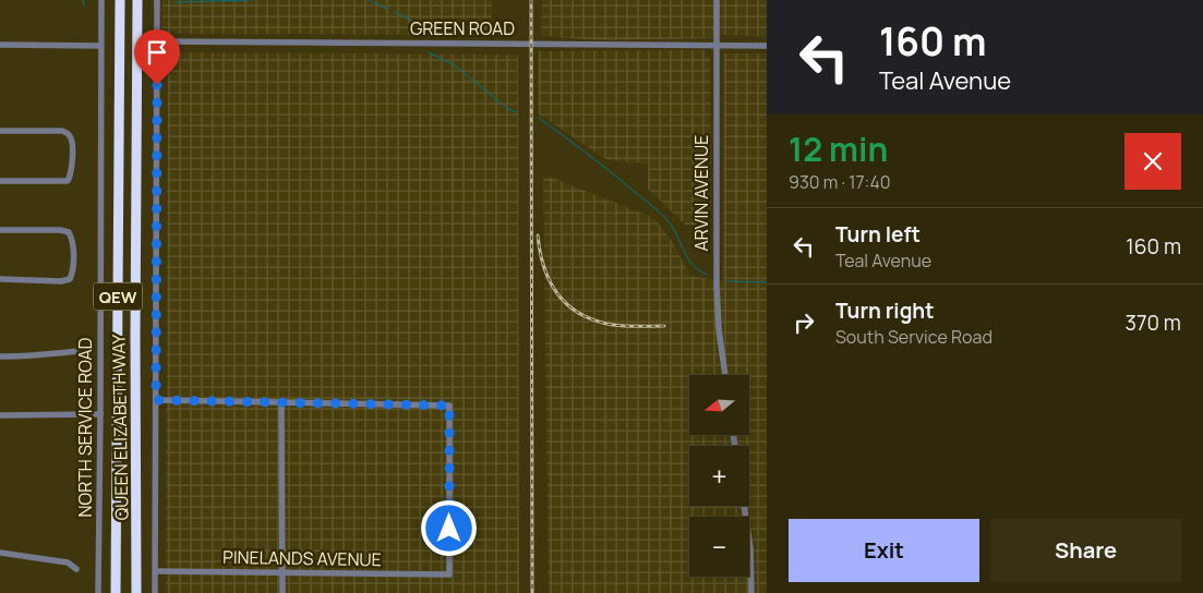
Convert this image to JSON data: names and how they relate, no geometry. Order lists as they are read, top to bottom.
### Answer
{
  "streets": {
    "highway": ["QEW", "QUEEN ELIZABETH WAY"],
    "street": [
      "GREEN ROAD",
      "ARVIN AVENUE",
      "NORTH SERVICE ROAD",
      "PINELANDS AVENUE"
    ]
  },
  "crossings": [
    ["GREEN ROAD", "ARVIN AVENUE"]
  ],
  "north": "left",
  "page": {
    "turn": ["160 m", "Teal Avenue"],
    "heading": ["12 min", "930 m · 17:40"],
    "list": [
      {
        "name": "Turn left",
        "note": "Teal Avenue",
        "value": "160 m"
      },
      {
        "name": "Turn right",
        "note": "South Service Road",
        "value": "370 m"
      }
    ],
    "map_buttons": ["+", "−"],
    "buttons": ["Exit", "Share"]
  }
}
